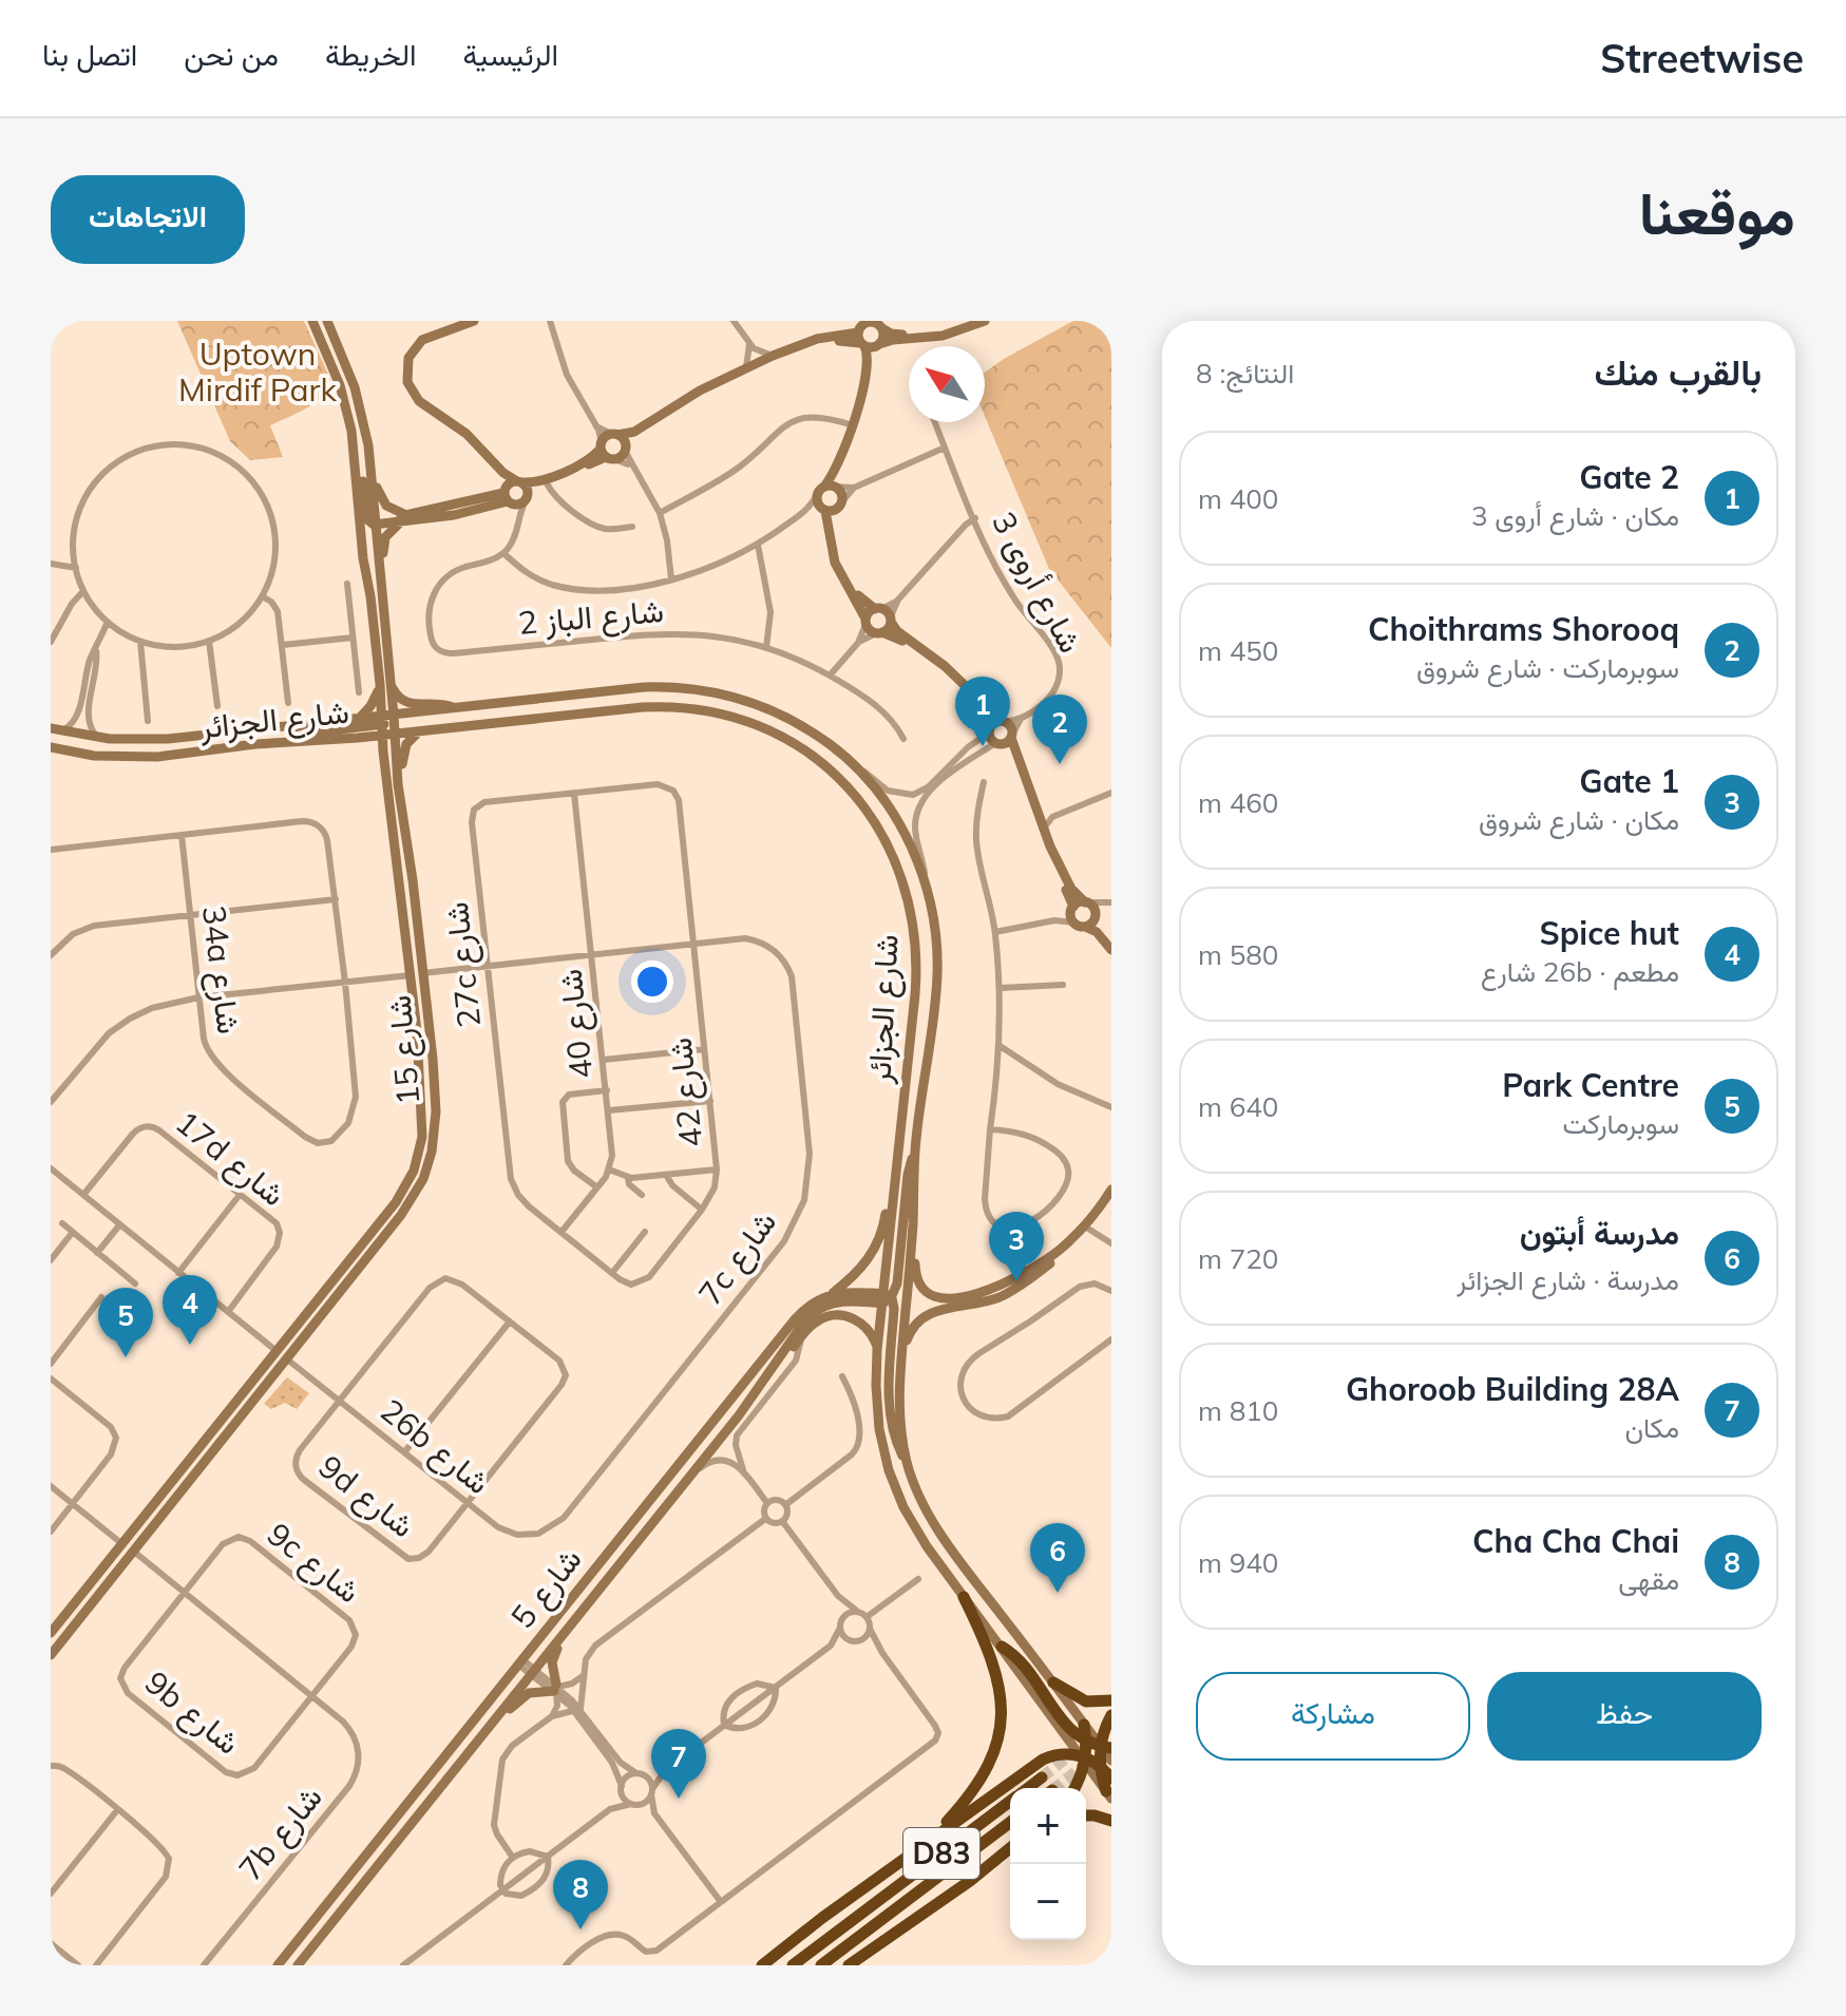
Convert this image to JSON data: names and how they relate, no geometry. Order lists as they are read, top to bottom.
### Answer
{
  "streets": {
    "highway": ["D83"],
    "street": [
      "شارع أروى 3",
      "شارع الباز 2",
      "شارع الجزائر",
      "27c شارع",
      "34a شارع",
      "شارع 40",
      "شارع 15",
      "شارع 42",
      "17d شارع",
      "7c شارع",
      "26b شارع",
      "9d شارع",
      "9c شارع",
      "شارع 5",
      "9b شارع",
      "7b شارع"
    ]
  },
  "crossings": [
    ["شارع أروى 3", "شارع الجزائر"],
    ["شارع الجزائر", "شارع 15"],
    ["شارع الجزائر", "شارع 5"],
    ["27c شارع", "شارع 40"],
    ["27c شارع", "شارع 42"],
    ["شارع 15", "26b شارع"],
    ["شارع 42", "7c شارع"],
    ["17d شارع", "26b شارع"],
    ["7c شارع", "26b شارع"],
    ["26b شارع", "9d شارع"],
    ["9c شارع", "9b شارع"],
    ["9c شارع", "7b شارع"],
    ["9b شارع", "7b شارع"]
  ],
  "parks": ["Uptown Mirdif Park"],
  "north": "top left",
  "page": {
    "header": "Streetwise",
    "nav": [
      "الرئيسية",
      "الخريطة",
      "من نحن",
      "اتصل بنا"
    ],
    "title": "موقعنا",
    "buttons": [
      "الاتجاهات",
      ["حفظ", "مشاركة"]
    ],
    "heading": ["بالقرب منك", "النتائج: 8"],
    "list": [
      {
        "mark": "1",
        "name": "Gate 2",
        "note": "مكان · شارع أروى 3",
        "value": "400 m"
      },
      {
        "mark": "2",
        "name": "Choithrams Shorooq",
        "note": "سوبرماركت · شارع شروق",
        "value": "450 m"
      },
      {
        "mark": "3",
        "name": "Gate 1",
        "note": "مكان · شارع شروق",
        "value": "460 m"
      },
      {
        "mark": "4",
        "name": "Spice hut",
        "note": "مطعم · 26b شارع",
        "value": "580 m"
      },
      {
        "mark": "5",
        "name": "Park Centre",
        "note": "سوبرماركت",
        "value": "640 m"
      },
      {
        "mark": "6",
        "name": "مدرسة أبتون",
        "note": "مدرسة · شارع الجزائر",
        "value": "720 m"
      },
      {
        "mark": "7",
        "name": "Ghoroob Building 28A",
        "note": "مكان",
        "value": "810 m"
      },
      {
        "mark": "8",
        "name": "Cha Cha Chai",
        "note": "مقهى",
        "value": "940 m"
      }
    ],
    "pins": [
      "1",
      "2",
      "3",
      "4",
      "5",
      "6",
      "7",
      "8"
    ],
    "map_buttons": ["+", "−"]
  }
}
